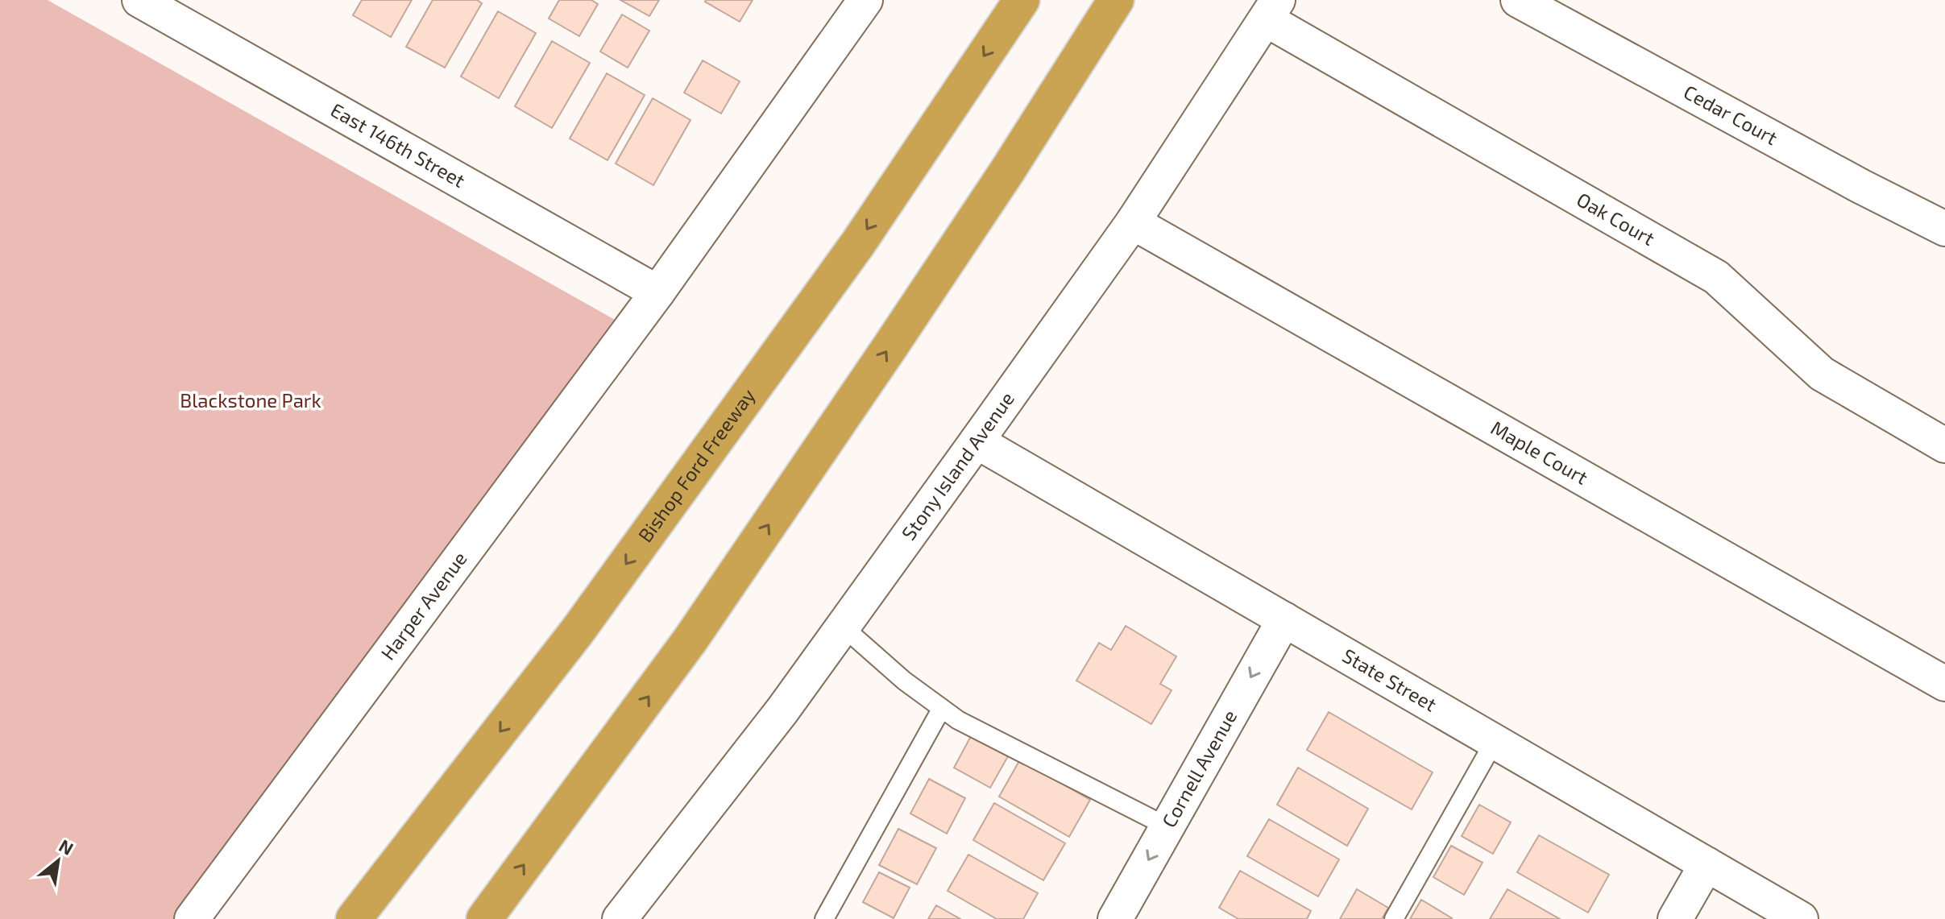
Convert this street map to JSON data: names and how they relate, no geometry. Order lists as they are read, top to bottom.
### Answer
{
  "streets": {
    "highway": ["Bishop Ford Freeway"],
    "street": [
      "Cedar Court",
      "East 146th Street",
      "Oak Court",
      "Maple Court",
      "Stony Island Avenue",
      "Harper Avenue",
      "State Street",
      "Cornell Avenue"
    ]
  },
  "crossings": [
    ["East 146th Street", "Harper Avenue"],
    ["Oak Court", "Stony Island Avenue"],
    ["Maple Court", "Stony Island Avenue"],
    ["Stony Island Avenue", "State Street"],
    ["State Street", "Cornell Avenue"]
  ],
  "one_way": ["Cornell Avenue"],
  "parks": ["Blackstone Park"],
  "north": "top right"
}
